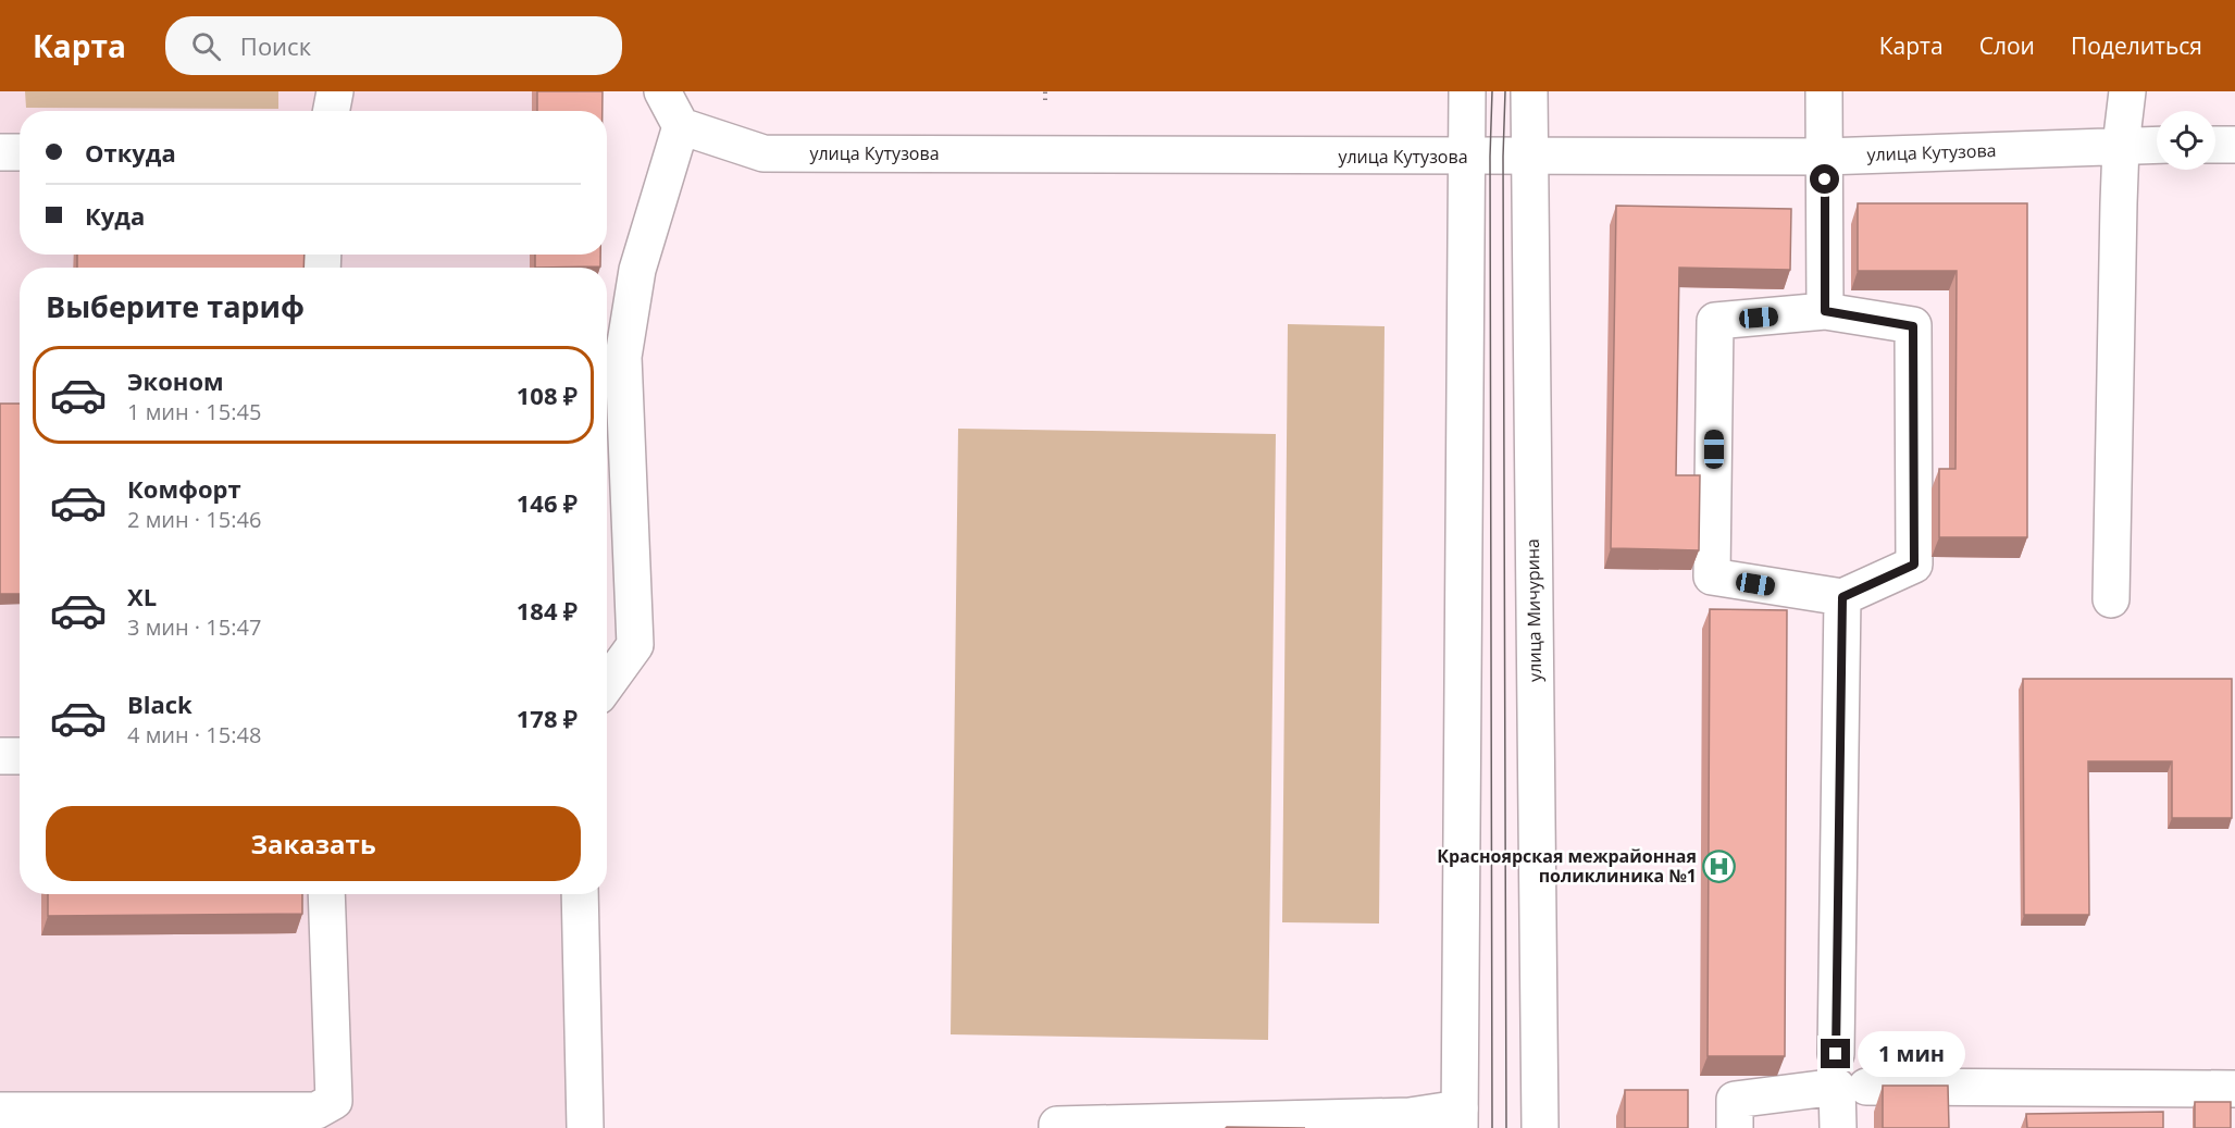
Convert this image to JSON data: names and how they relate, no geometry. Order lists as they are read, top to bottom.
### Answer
{
  "streets": {
    "main road": ["улица Кутузова", "улица Мичурина"]
  },
  "crossings": [
    ["улица Кутузова", "улица Мичурина"]
  ],
  "places": {
    "hospital": ["Красноярская межрайонная поликлиника №1"]
  },
  "page": {
    "header": "Карта",
    "search": "Поиск",
    "nav": ["Карта", "Слои", "Поделиться"],
    "banner": ["Откуда", "Куда"],
    "heading": "Выберите тариф",
    "list": [
      {
        "name": "Эконом",
        "note": "1 мин · 15:45",
        "value": "108 ₽"
      },
      {
        "name": "Комфорт",
        "note": "2 мин · 15:46",
        "value": "146 ₽"
      },
      {
        "name": "XL",
        "note": "3 мин · 15:47",
        "value": "184 ₽"
      },
      {
        "name": "Black",
        "note": "4 мин · 15:48",
        "value": "178 ₽"
      }
    ],
    "buttons": "Заказать",
    "bubble": "1 мин"
  }
}
